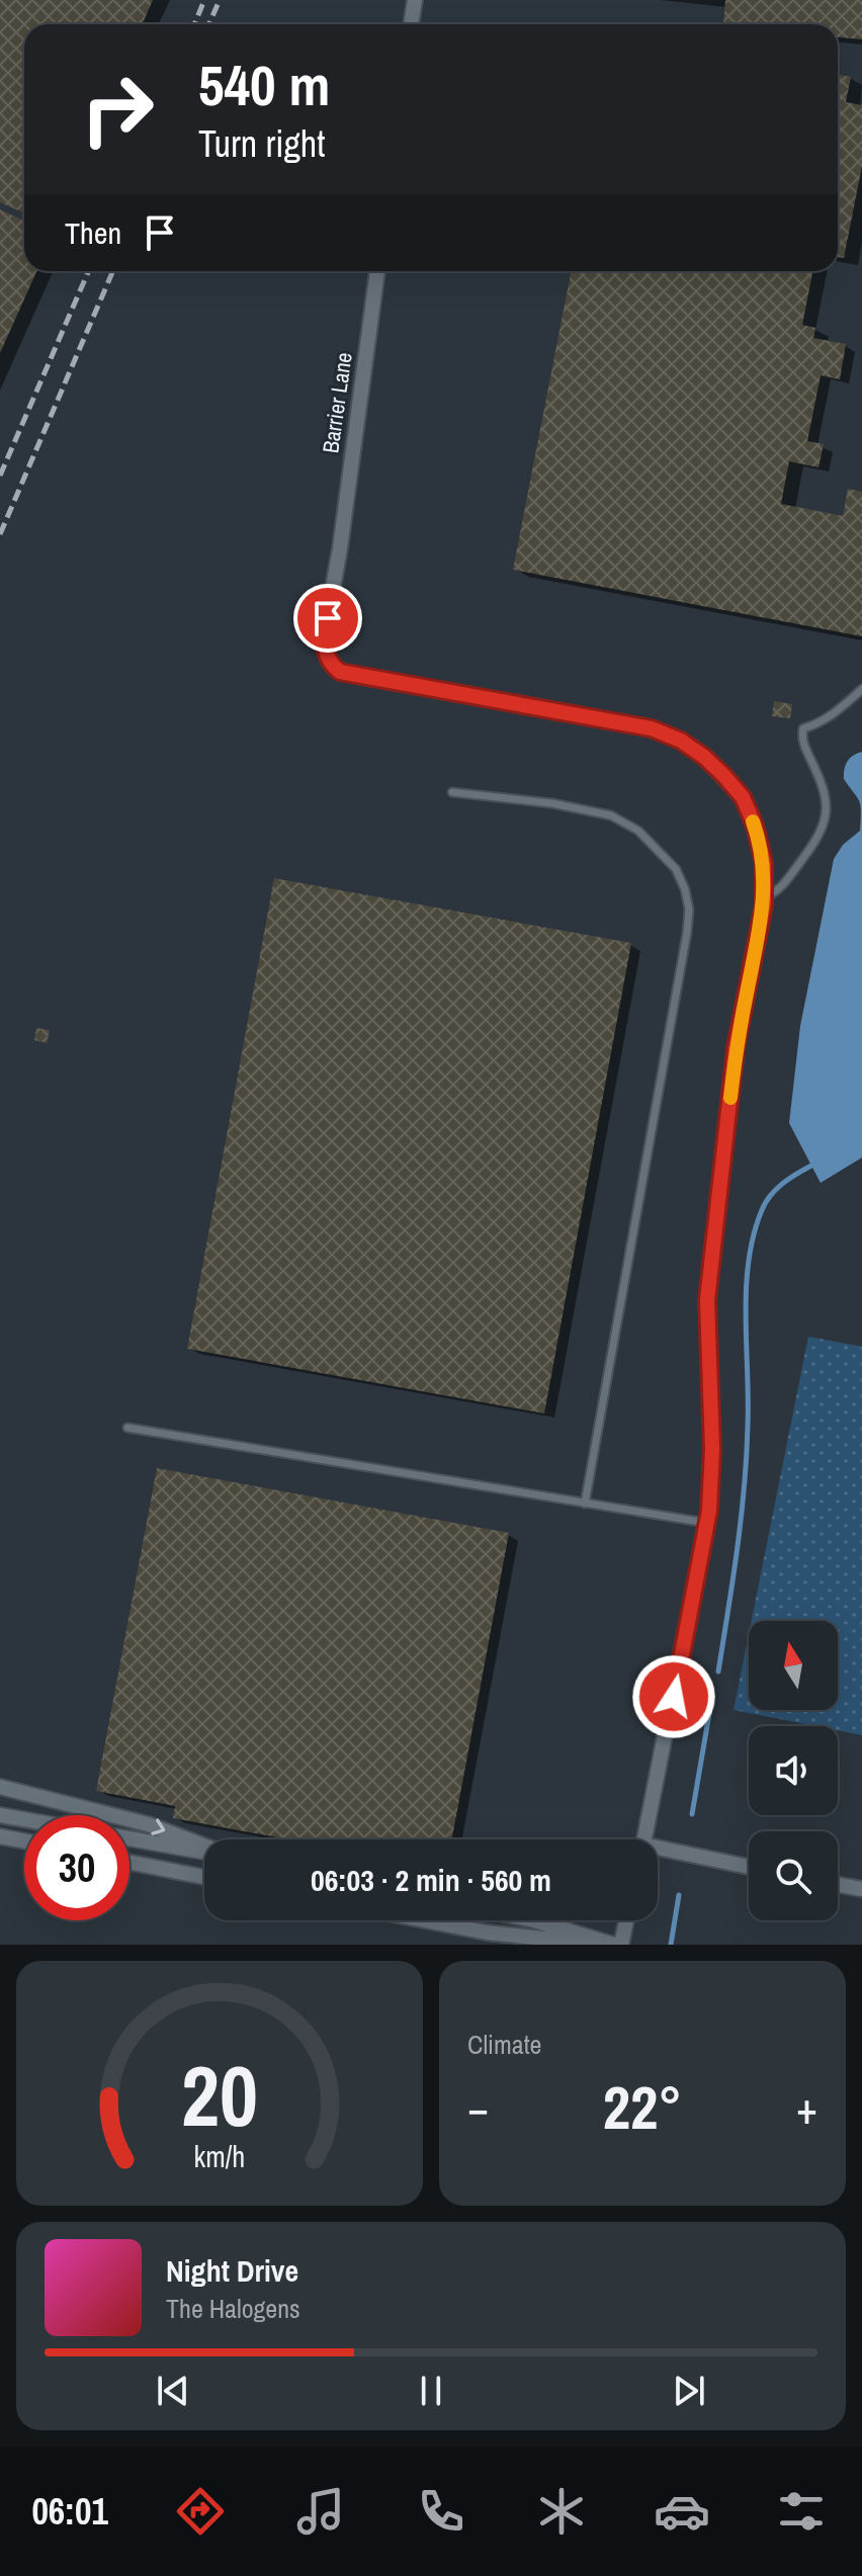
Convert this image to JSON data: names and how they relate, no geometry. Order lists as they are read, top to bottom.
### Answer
{
  "streets": {
    "street": ["Barrier Lane"]
  },
  "north": "top",
  "page": {
    "turn": ["540 m", "Turn right"],
    "then": "Then",
    "limit": "30",
    "trip": "06:03 · 2 min · 560 m",
    "tile": "Climate",
    "heat": ["−", "22°", "+"],
    "song": ["Night Drive", "The Halogens"],
    "tabs": "06:01",
    "gauge": ["20", "km/h"]
  }
}
